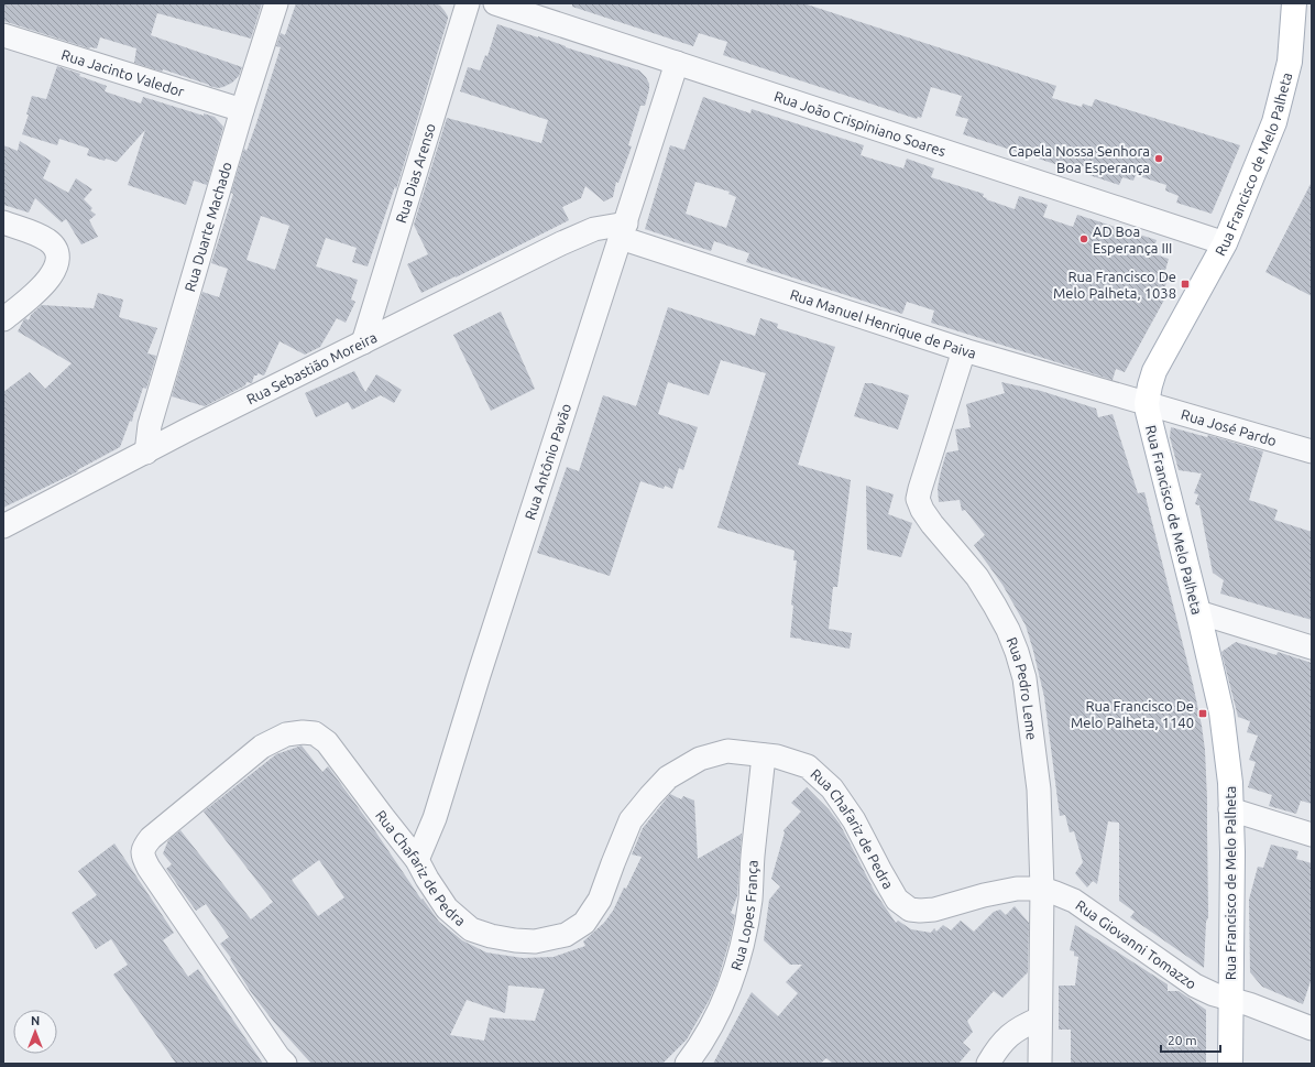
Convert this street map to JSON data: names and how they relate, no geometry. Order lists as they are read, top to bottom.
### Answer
{
  "streets": {
    "main road": ["Rua Francisco de Melo Palheta"],
    "street": [
      "Rua Jacinto Valedor",
      "Rua João Crispiniano Soares",
      "Rua Dias Arenso",
      "Rua Duarte Machado",
      "Rua Manuel Henrique de Paiva",
      "Rua Sebastião Moreira",
      "Rua José Pardo",
      "Rua Antônio Pavão",
      "Rua Pedro Leme",
      "Rua Chafariz de Pedra",
      "Rua Lopes França",
      "Rua Giovanni Tomazzo"
    ]
  },
  "crossings": [
    ["Rua Jacinto Valedor", "Rua Duarte Machado"],
    ["Rua João Crispiniano Soares", "Rua Francisco de Melo Palheta"],
    ["Rua João Crispiniano Soares", "Rua Antônio Pavão"],
    ["Rua Francisco de Melo Palheta", "Rua Manuel Henrique de Paiva"],
    ["Rua Francisco de Melo Palheta", "Rua José Pardo"],
    ["Rua Francisco de Melo Palheta", "Rua Giovanni Tomazzo"],
    ["Rua Dias Arenso", "Rua Sebastião Moreira"],
    ["Rua Duarte Machado", "Rua Sebastião Moreira"],
    ["Rua Manuel Henrique de Paiva", "Rua Sebastião Moreira"],
    ["Rua Manuel Henrique de Paiva", "Rua José Pardo"],
    ["Rua Manuel Henrique de Paiva", "Rua Antônio Pavão"],
    ["Rua Manuel Henrique de Paiva", "Rua Pedro Leme"],
    ["Rua Sebastião Moreira", "Rua Antônio Pavão"],
    ["Rua Antônio Pavão", "Rua Chafariz de Pedra"],
    ["Rua Pedro Leme", "Rua Chafariz de Pedra"],
    ["Rua Pedro Leme", "Rua Giovanni Tomazzo"],
    ["Rua Chafariz de Pedra", "Rua Lopes França"],
    ["Rua Chafariz de Pedra", "Rua Giovanni Tomazzo"]
  ],
  "places": {
    "other": ["Capela Nossa Senhora Boa Esperança", "AD Boa Esperança III"],
    "transit": ["Rua Francisco De Melo Palheta, 1038", "Rua Francisco De Melo Palheta, 1140"]
  },
  "scale_bar": "20 m",
  "north": "top"
}
